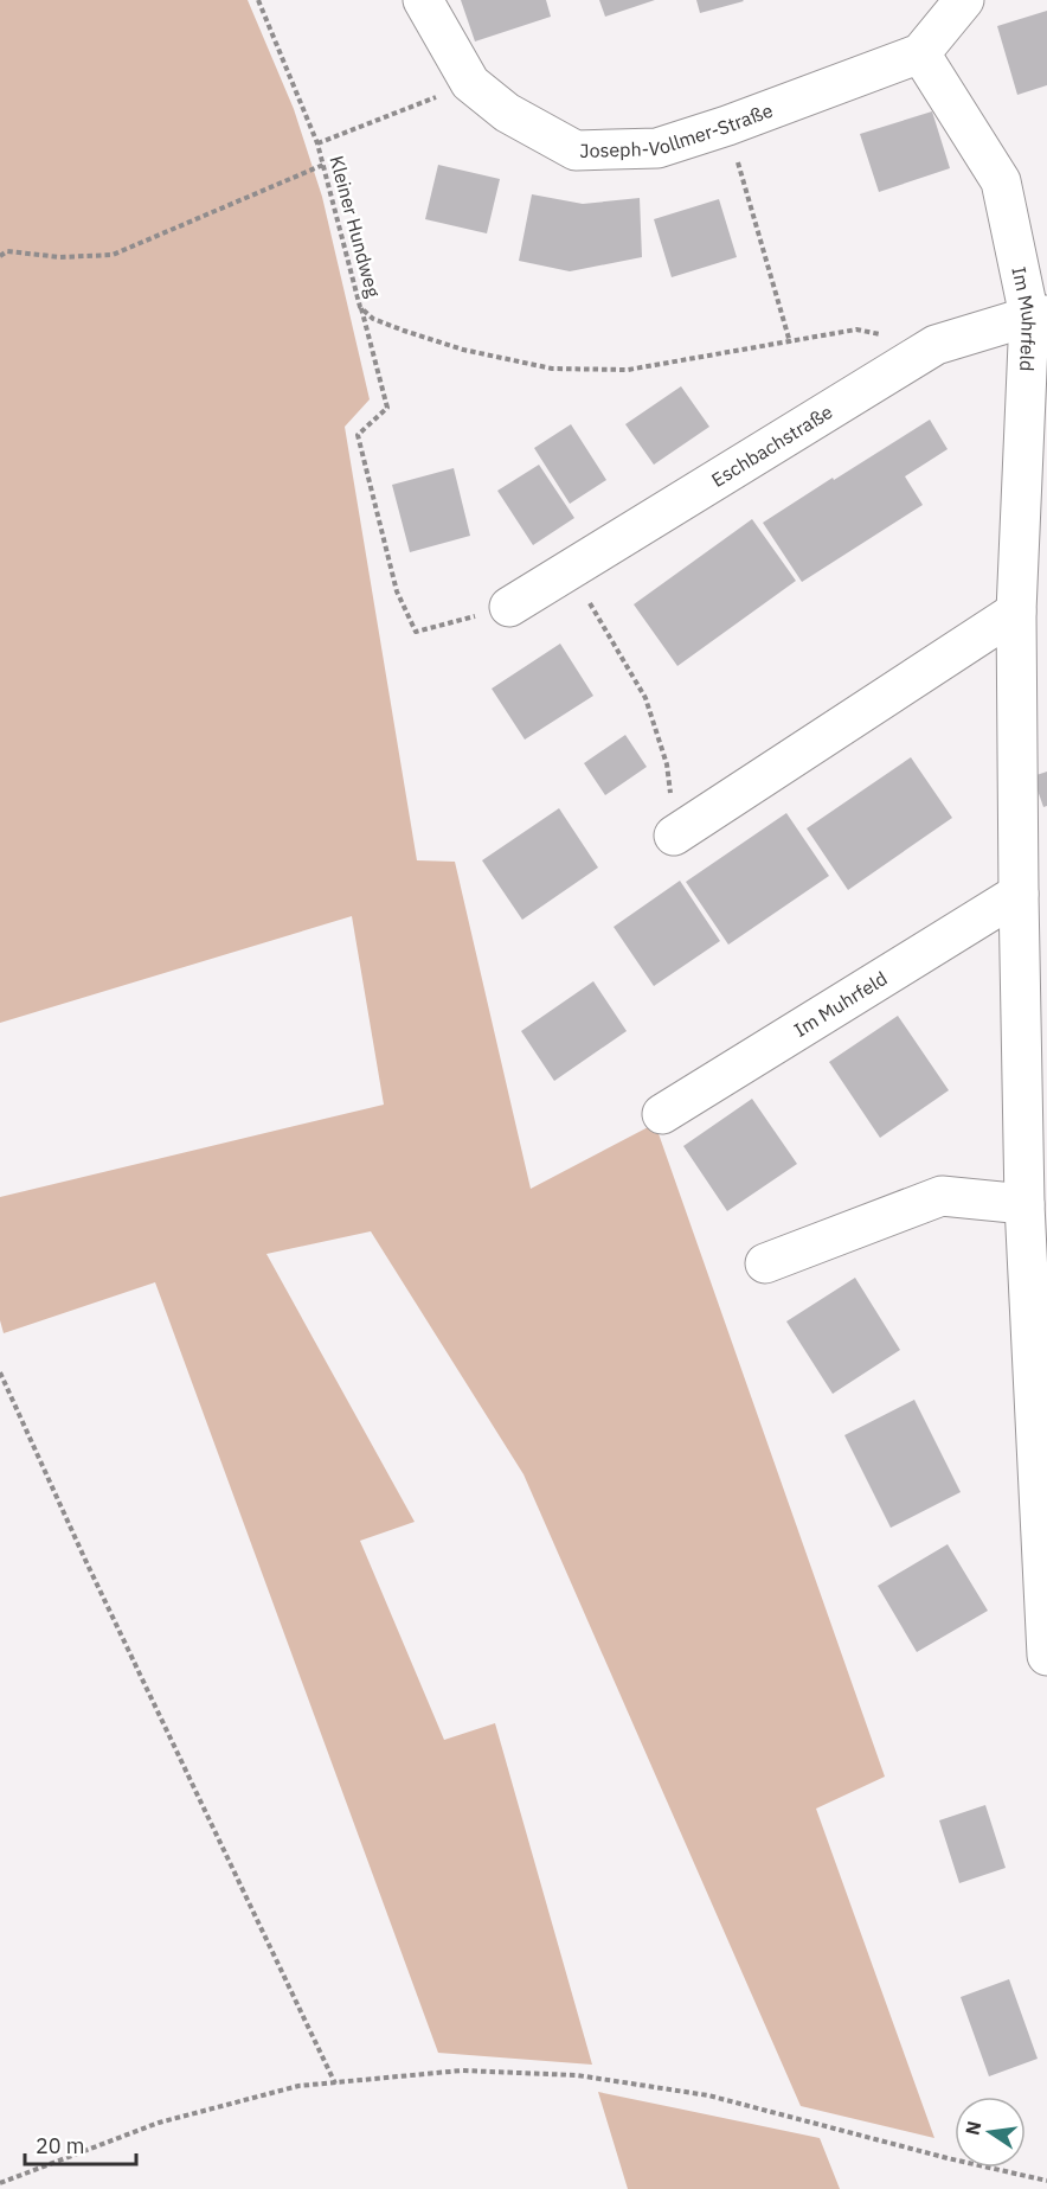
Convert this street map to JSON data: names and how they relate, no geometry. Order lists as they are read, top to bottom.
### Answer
{
  "streets": {
    "street": ["Joseph-Vollmer-Straße", "Im Muhrfeld", "Eschbachstraße"],
    "path": ["Kleiner Hundweg"]
  },
  "crossings": [
    ["Joseph-Vollmer-Straße", "Im Muhrfeld"],
    ["Kleiner Hundweg", "Eschbachstraße"],
    ["Im Muhrfeld", "Eschbachstraße"]
  ],
  "scale_bar": "20 m",
  "north": "left"
}
